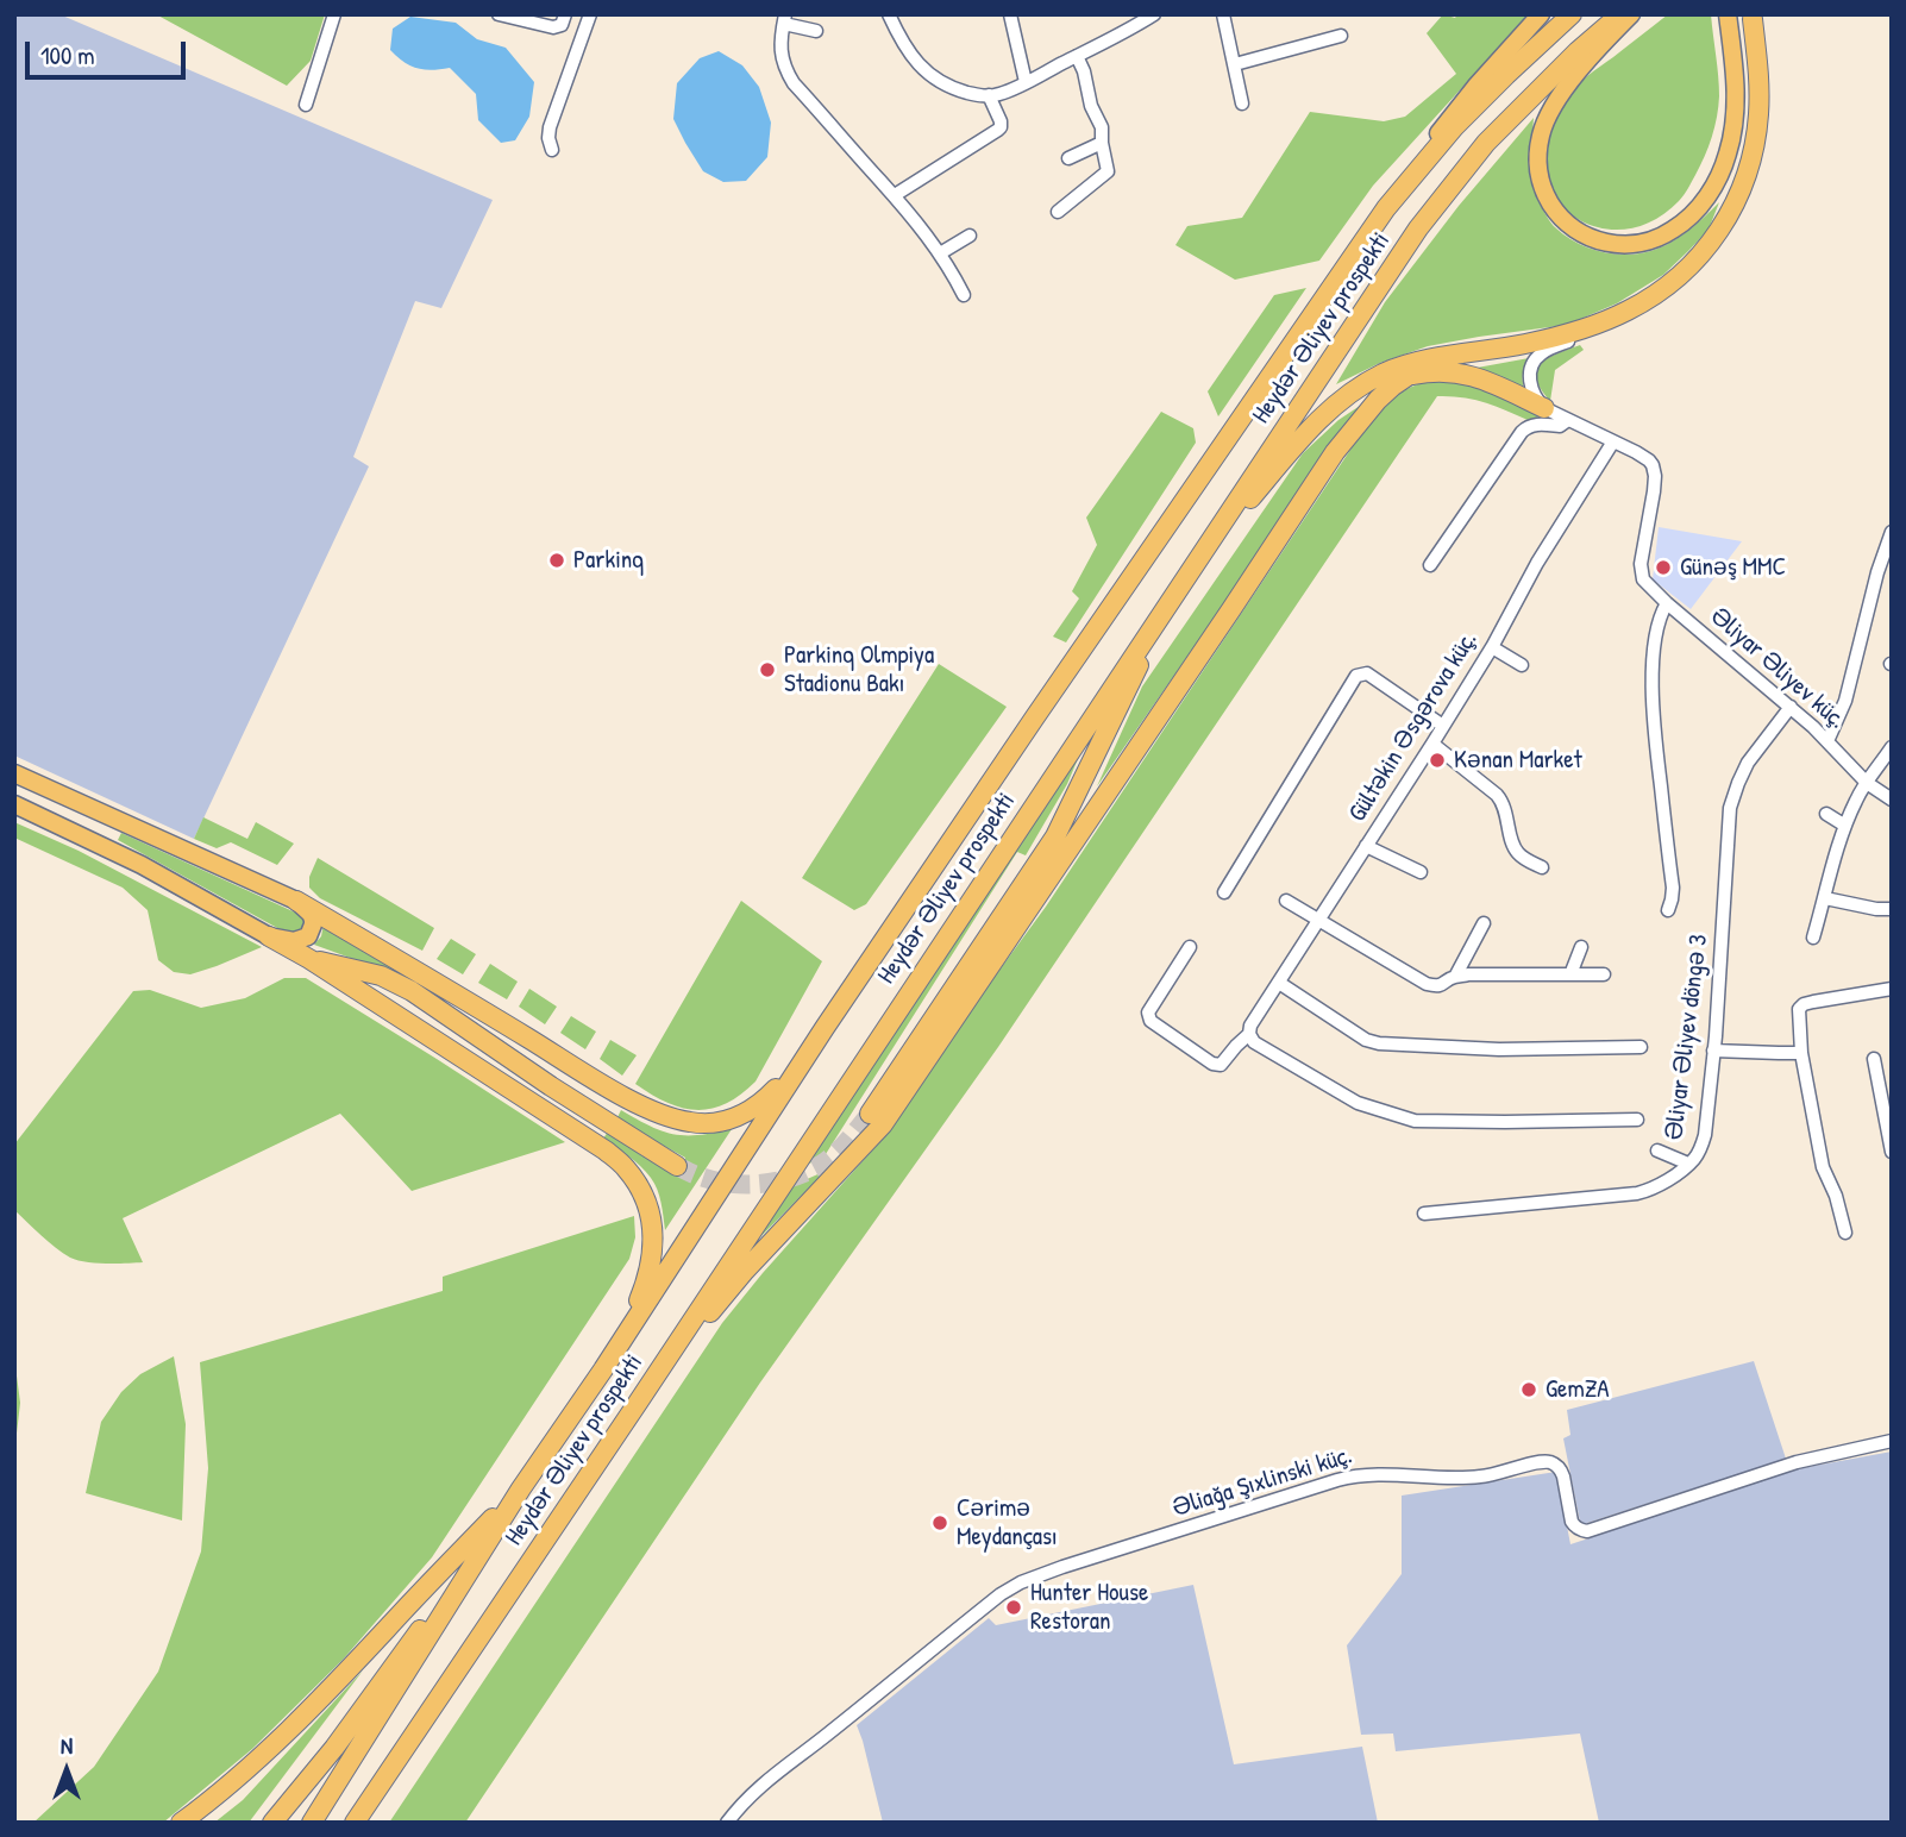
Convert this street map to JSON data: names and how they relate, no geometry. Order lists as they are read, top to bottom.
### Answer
{
  "streets": {
    "highway": ["Heydər Əliyev prospekti"],
    "street": [
      "Əliyar Əliyev küç.",
      "Gültəkin Əsgərova küç.",
      "Əliyar Əliyev döngə 3",
      "Əliağa Şıxlinski küç."
    ]
  },
  "crossings": [
    ["Əliyar Əliyev küç.", "Gültəkin Əsgərova küç."],
    ["Əliyar Əliyev küç.", "Əliyar Əliyev döngə 3"]
  ],
  "places": [
    "Parkinq",
    "Günəş MMC",
    "Parkinq Olmpiya Stadionu Bakı",
    "Kənan Market",
    "GemZA",
    "Cərimə Meydançası",
    "Hunter House Restoran"
  ],
  "scale_bar": "100 m",
  "north": "top"
}
